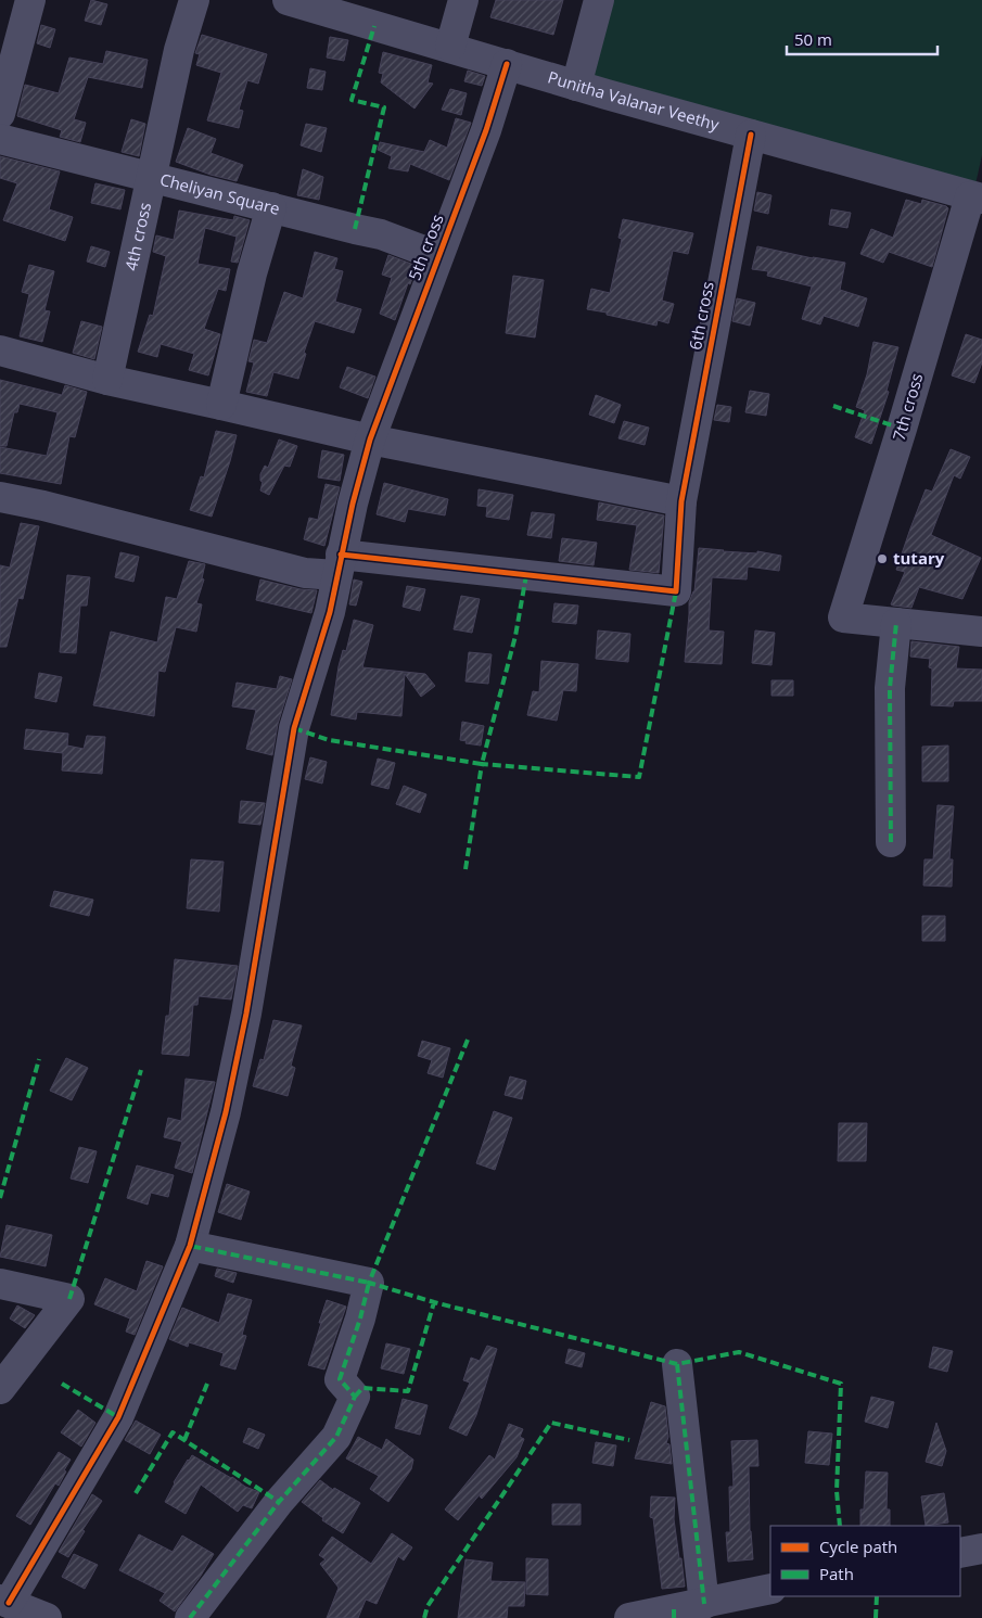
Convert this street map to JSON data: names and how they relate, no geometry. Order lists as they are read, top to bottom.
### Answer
{
  "streets": {
    "street": [
      "Punitha Valanar Veethy",
      "Cheliyan Square",
      "4th cross",
      "5th cross",
      "6th cross",
      "7th cross"
    ]
  },
  "crossings": [
    ["Punitha Valanar Veethy", "5th cross"],
    ["Punitha Valanar Veethy", "6th cross"],
    ["Punitha Valanar Veethy", "7th cross"],
    ["Cheliyan Square", "4th cross"],
    ["Cheliyan Square", "5th cross"],
    ["5th cross", "6th cross"]
  ],
  "places": ["tutary"],
  "legend": ["Cycle path", "Path"],
  "scale_bar": "50 m"
}
